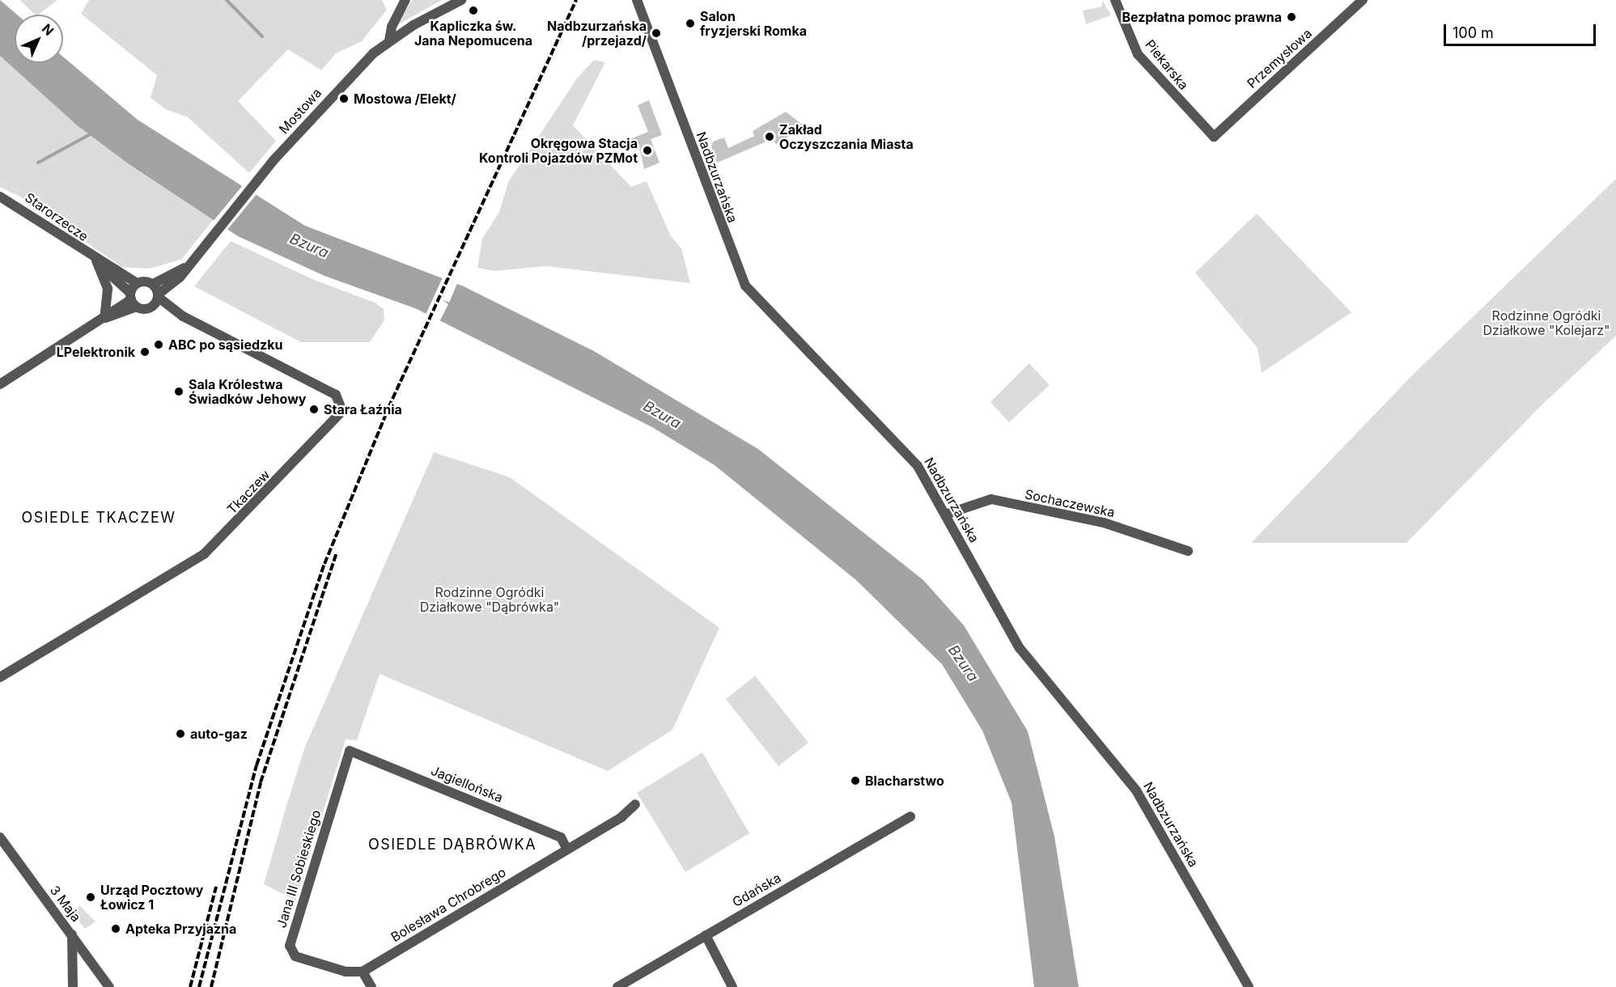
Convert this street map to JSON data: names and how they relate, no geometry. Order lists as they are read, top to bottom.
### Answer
{
  "streets": {
    "street": [
      "Przemysłowa",
      "Piekarska",
      "Mostowa",
      "Nadbzurzańska",
      "Starorzecze",
      "Tkaczew",
      "Sochaczewska",
      "Jagiellońska",
      "Jana III Sobieskiego",
      "Gdańska",
      "3 Maja",
      "Bolesława Chrobrego"
    ]
  },
  "crossings": [
    ["Przemysłowa", "Piekarska"],
    ["Mostowa", "Tkaczew"],
    ["Nadbzurzańska", "Sochaczewska"],
    ["Starorzecze", "Tkaczew"],
    ["Jagiellońska", "Jana III Sobieskiego"],
    ["Jagiellońska", "Bolesława Chrobrego"],
    ["Jana III Sobieskiego", "Bolesława Chrobrego"]
  ],
  "districts": ["OSIEDLE TKACZEW", "OSIEDLE DĄBRÓWKA"],
  "water": ["Bzura"],
  "parks": ["Rodzinne Ogródki Działkowe \"Kolejarz\"", "Rodzinne Ogródki Działkowe \"Dąbrówka\""],
  "places": [
    "Kapliczka św. Jana Nepomucena",
    "Bezpłatna pomoc prawna",
    "Salon fryzjerski Romka",
    "Nadbzurzańska /przejazd/",
    "Mostowa /Elekt/",
    "Zakład Oczyszczania Miasta",
    "Okręgowa Stacja Kontroli Pojazdów PZMot",
    "ABC po sąsiedzku",
    "LPelektronik",
    "Sala Królestwa Świadków Jehowy",
    "Stara Łaźnia",
    "auto-gaz",
    "Blacharstwo",
    "Urząd Pocztowy Łowicz 1",
    "Apteka Przyjazna"
  ],
  "scale_bar": "100 m",
  "north": "top right"
}
